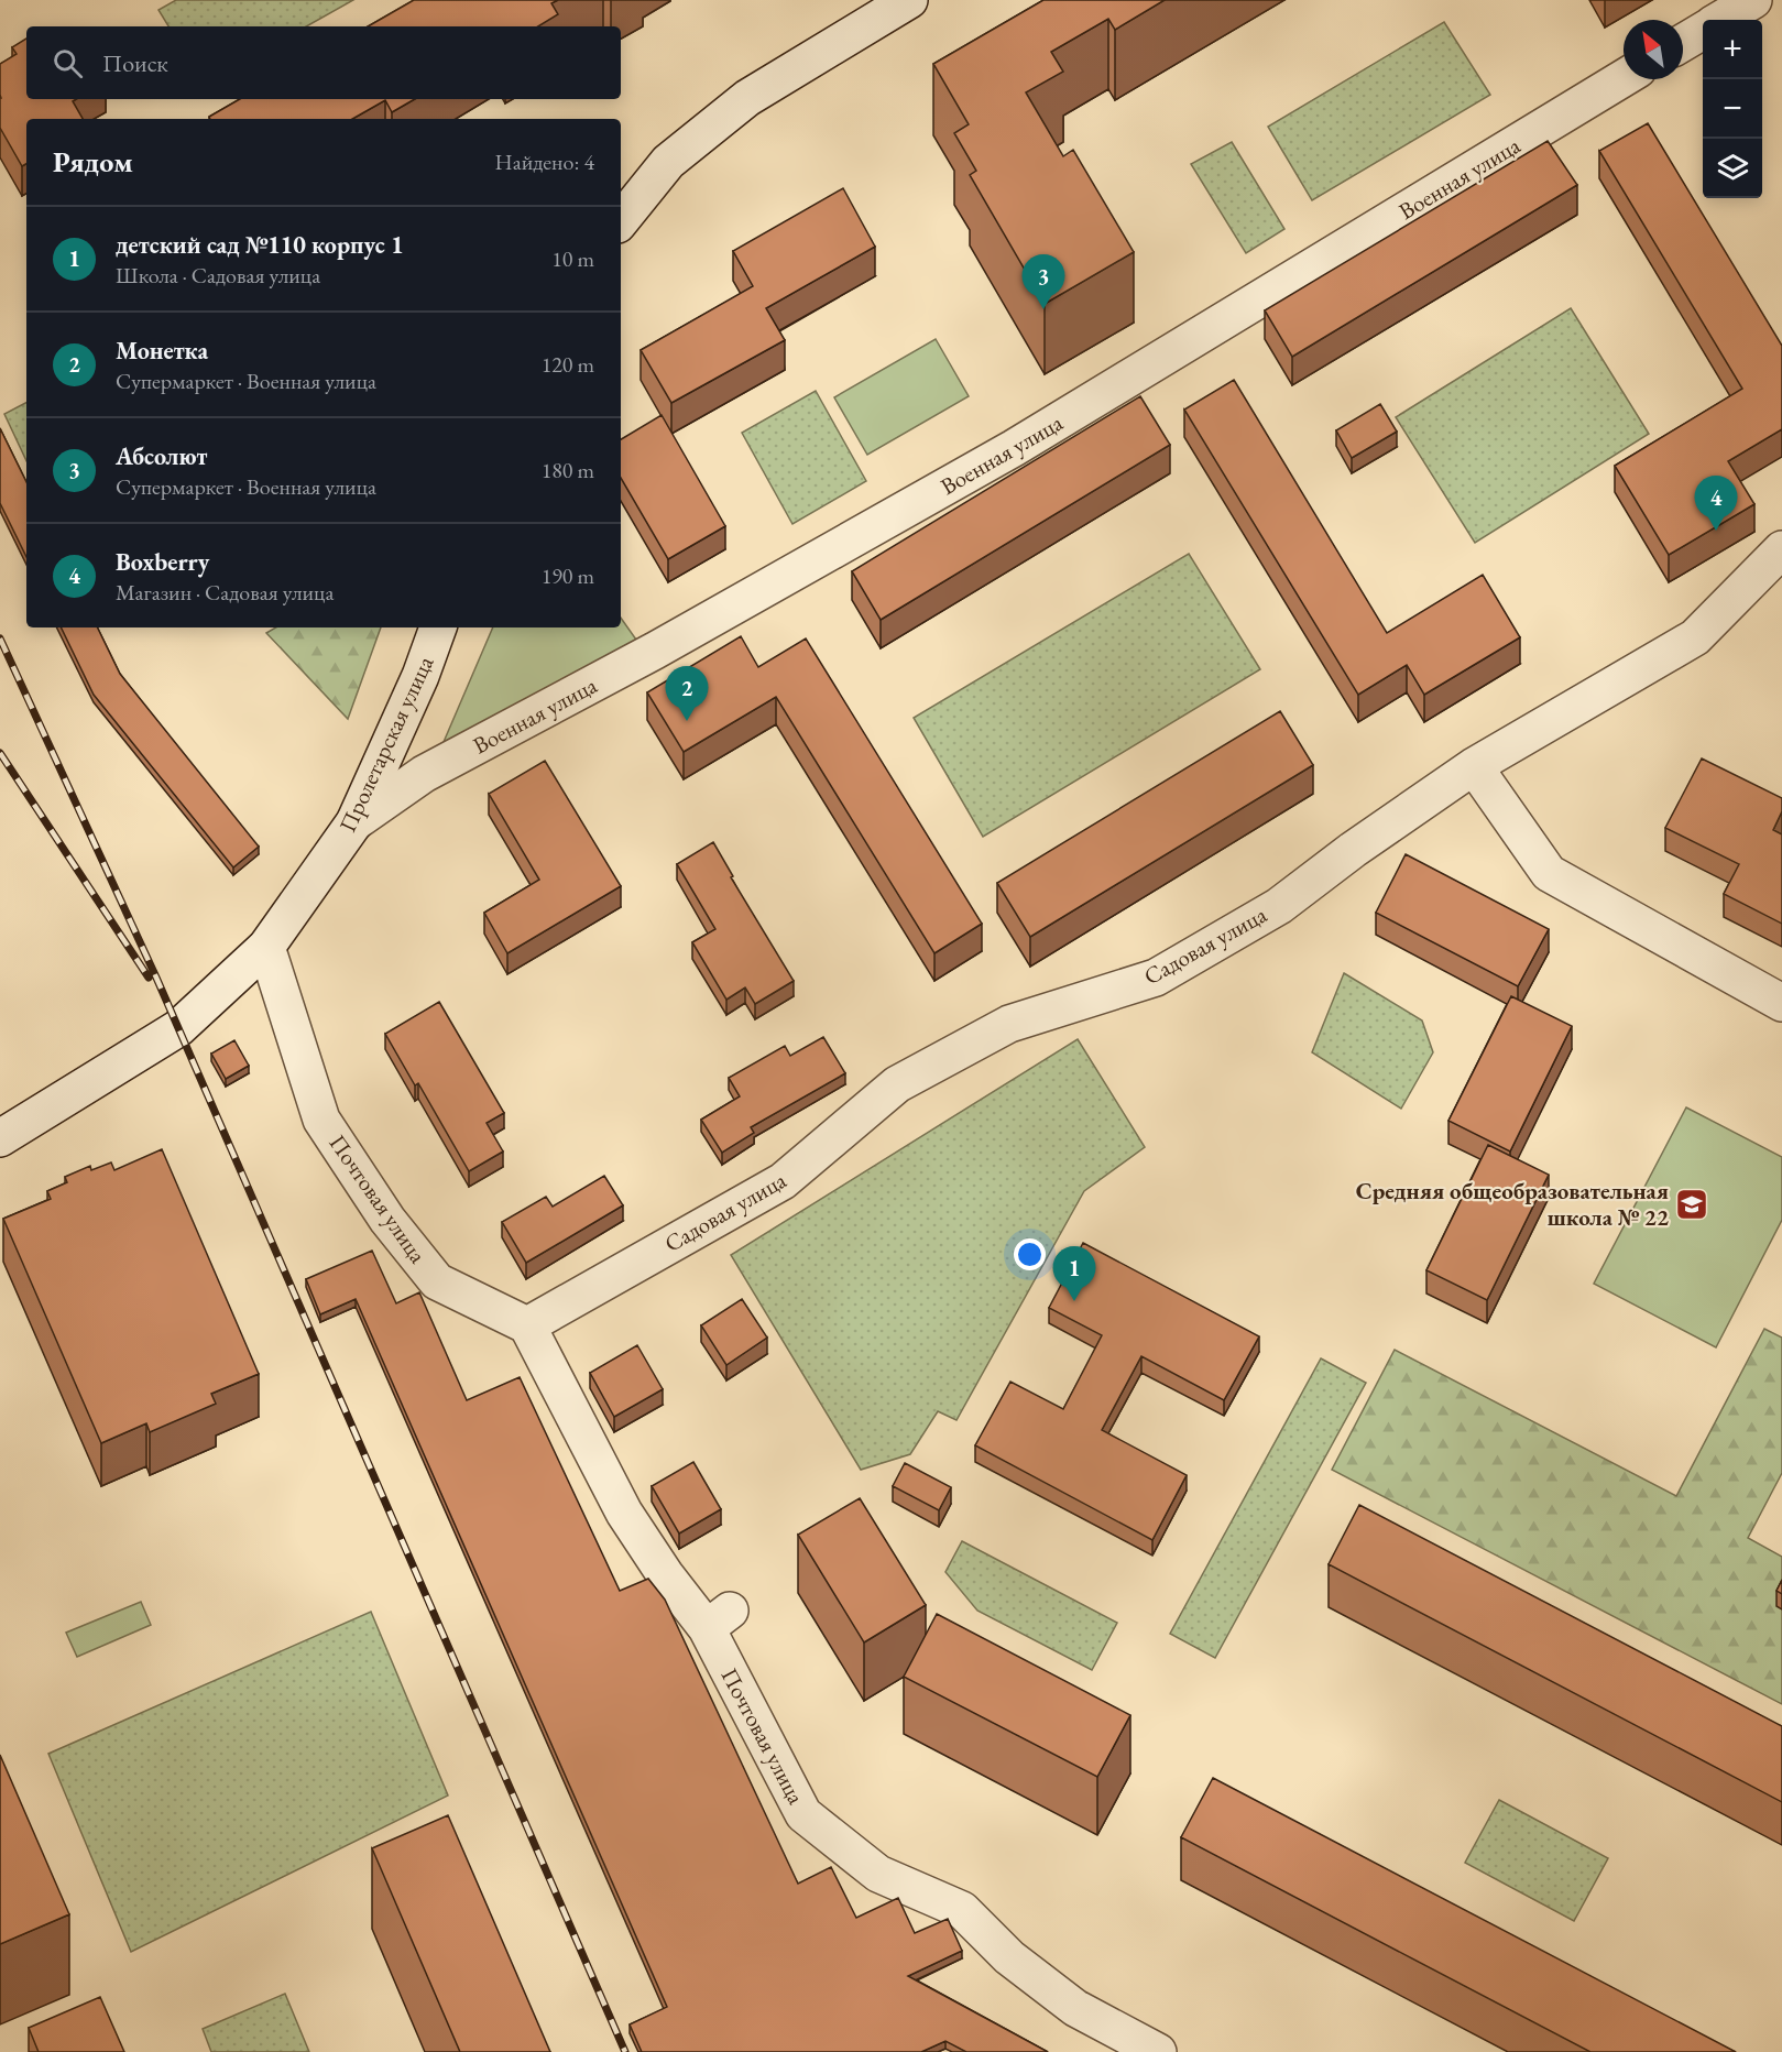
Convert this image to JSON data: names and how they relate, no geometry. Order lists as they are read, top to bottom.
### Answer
{
  "streets": {
    "street": [
      "Военная улица",
      "Пролетарская улица",
      "Садовая улица",
      "Почтовая улица"
    ]
  },
  "crossings": [
    ["Военная улица", "Пролетарская улица"],
    ["Пролетарская улица", "Почтовая улица"],
    ["Садовая улица", "Почтовая улица"]
  ],
  "places": {
    "school or university": ["Средняя общеобразовательная школа № 22"]
  },
  "north": "top left",
  "page": {
    "map_buttons": ["+", "−"],
    "search": "Поиск",
    "heading": ["Рядом", "Найдено: 4"],
    "list": [
      {
        "mark": "1",
        "name": "детский сад №110 корпус 1",
        "note": "Школа · Садовая улица",
        "value": "10 m"
      },
      {
        "mark": "2",
        "name": "Монетка",
        "note": "Супермаркет · Военная улица",
        "value": "120 m"
      },
      {
        "mark": "3",
        "name": "Абсолют",
        "note": "Супермаркет · Военная улица",
        "value": "180 m"
      },
      {
        "mark": "4",
        "name": "Boxberry",
        "note": "Магазин · Садовая улица",
        "value": "190 m"
      }
    ],
    "pins": [
      "3",
      "4",
      "2",
      "1"
    ]
  }
}
